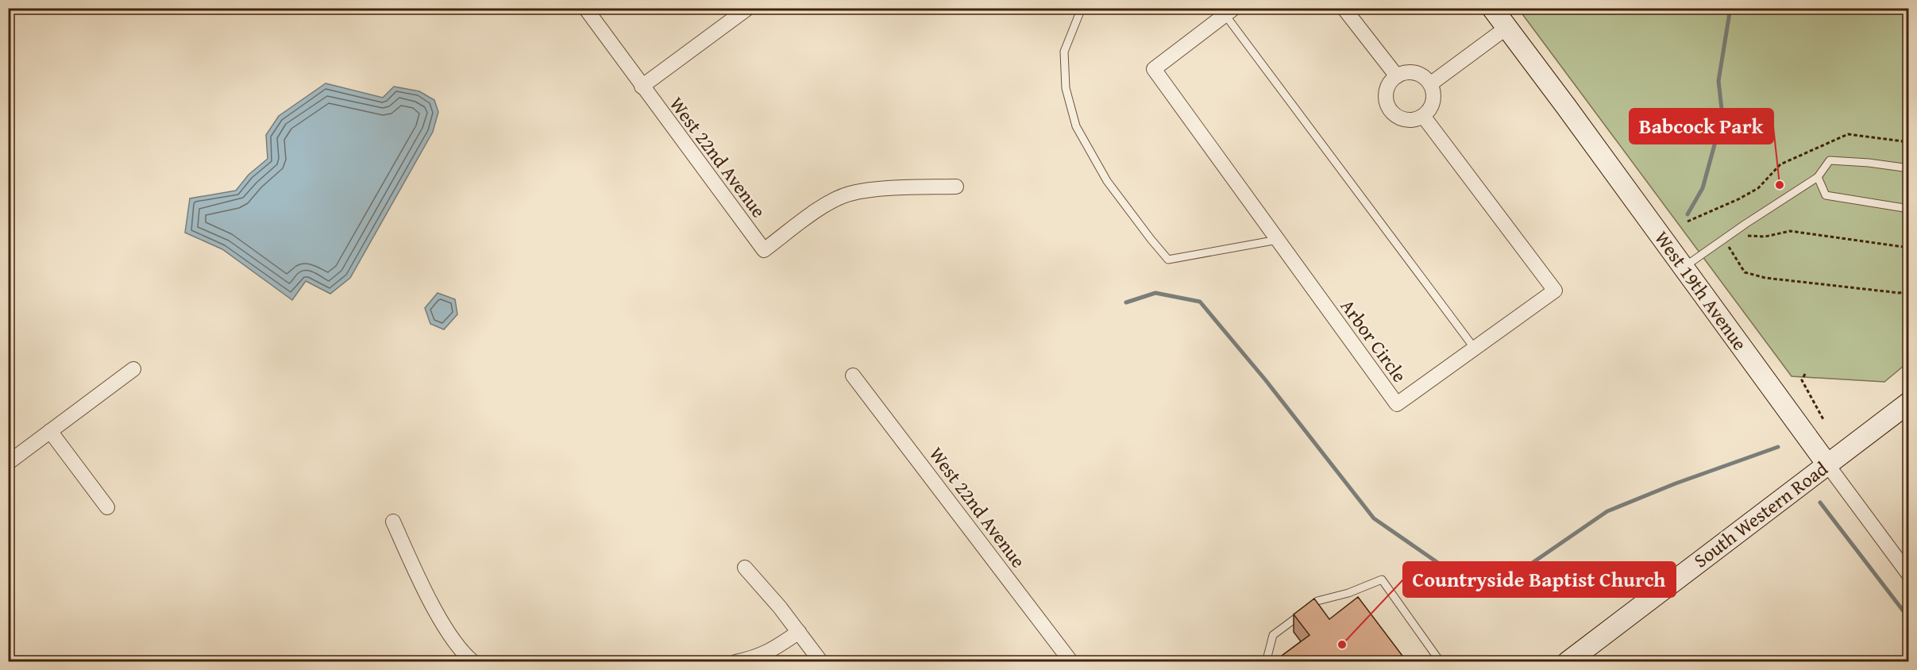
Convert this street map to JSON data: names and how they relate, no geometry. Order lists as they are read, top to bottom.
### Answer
{
  "streets": {
    "street": [
      "West 22nd Avenue",
      "West 19th Avenue",
      "Arbor Circle",
      "South Western Road"
    ]
  },
  "crossings": [
    ["West 19th Avenue", "South Western Road"]
  ],
  "places": ["Babcock Park", "Countryside Baptist Church"]
}
